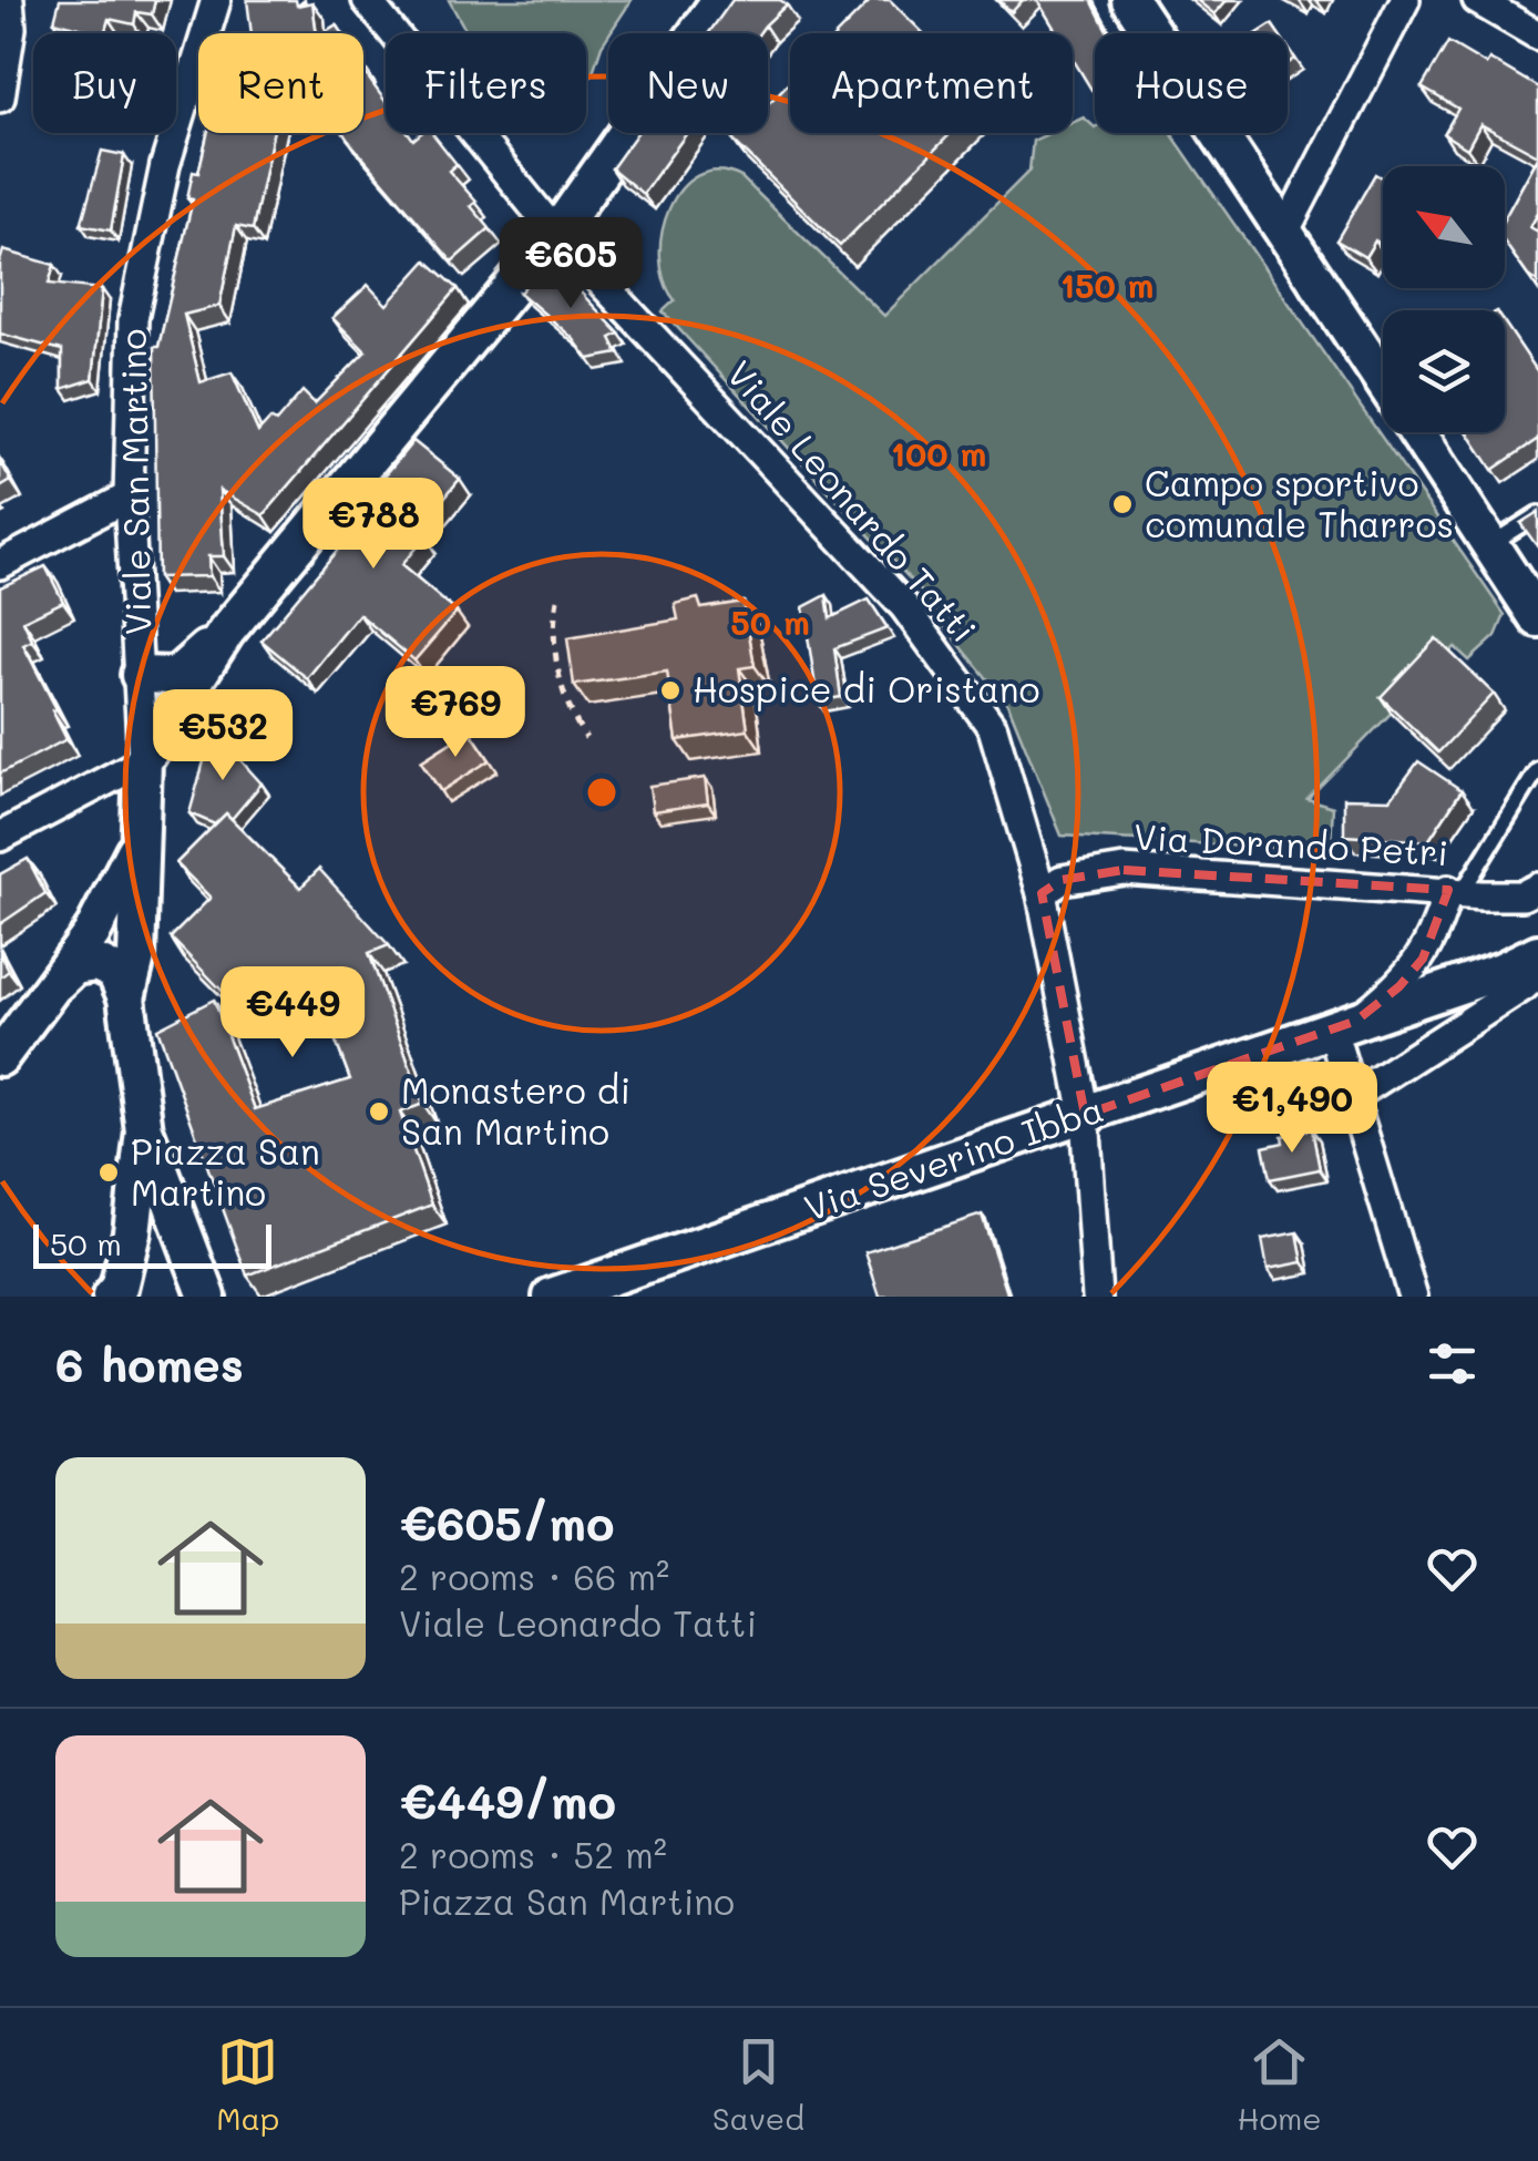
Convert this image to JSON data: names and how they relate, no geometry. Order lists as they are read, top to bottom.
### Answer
{
  "streets": {
    "street": [
      "Viale San Martino",
      "Viale Leonardo Tatti",
      "Via Dorando Petri",
      "Via Severino Ibba"
    ]
  },
  "crossings": [
    ["Viale Leonardo Tatti", "Via Dorando Petri"],
    ["Viale Leonardo Tatti", "Via Severino Ibba"],
    ["Via Dorando Petri", "Via Severino Ibba"]
  ],
  "places": [
    "Campo sportivo comunale Tharros",
    "Hospice di Oristano",
    "Monastero di San Martino",
    "Piazza San Martino"
  ],
  "scale_bar": "50 m",
  "north": "top left",
  "page": {
    "chip": [
      "Buy",
      "Rent",
      "Filters",
      "New",
      "Apartment",
      "House"
    ],
    "price": [
      "€605",
      "€788",
      "€769",
      "€532",
      "€449",
      "€1,490"
    ],
    "scale": "50 m",
    "heading": "6 homes",
    "list": [
      {
        "name": "€605/mo",
        "note": "2 rooms · 66 m² · Viale Leonardo Tatti"
      },
      {
        "name": "€449/mo",
        "note": "2 rooms · 52 m² · Piazza San Martino"
      }
    ],
    "tabs": ["Map", "Saved", "Home"]
  },
  "rings": ["150 m", "100 m", "50 m"]
}
